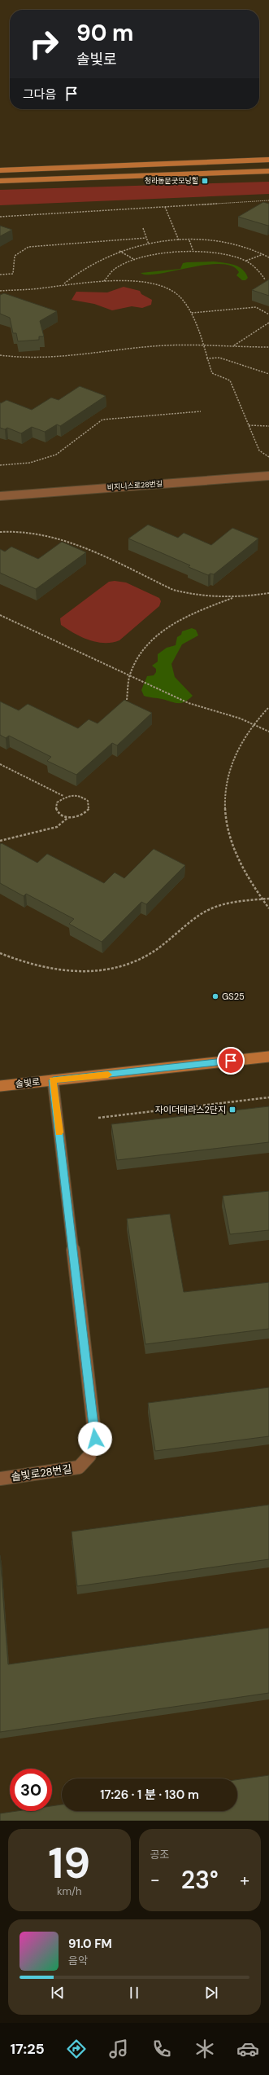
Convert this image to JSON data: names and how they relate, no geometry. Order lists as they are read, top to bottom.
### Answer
{
  "streets": {
    "main road": ["솔빛로"],
    "street": ["비지니스로28번길", "솔빛로28번길"]
  },
  "crossings": [
    ["솔빛로", "솔빛로28번길"]
  ],
  "places": {
    "transit": ["청라동문굿모닝힐", "자이더테라스2단지"],
    "other": ["GS25"]
  },
  "page": {
    "turn": ["90 m", "솔빛로"],
    "then": "그다음",
    "limit": "30",
    "trip": "17:26 · 1 분 · 130 m",
    "tile": [
      ["19", "km/h"],
      "공조"
    ],
    "heat": ["−", "23°", "+"],
    "song": ["91.0 FM", "음악"],
    "tabs": "17:25"
  }
}
